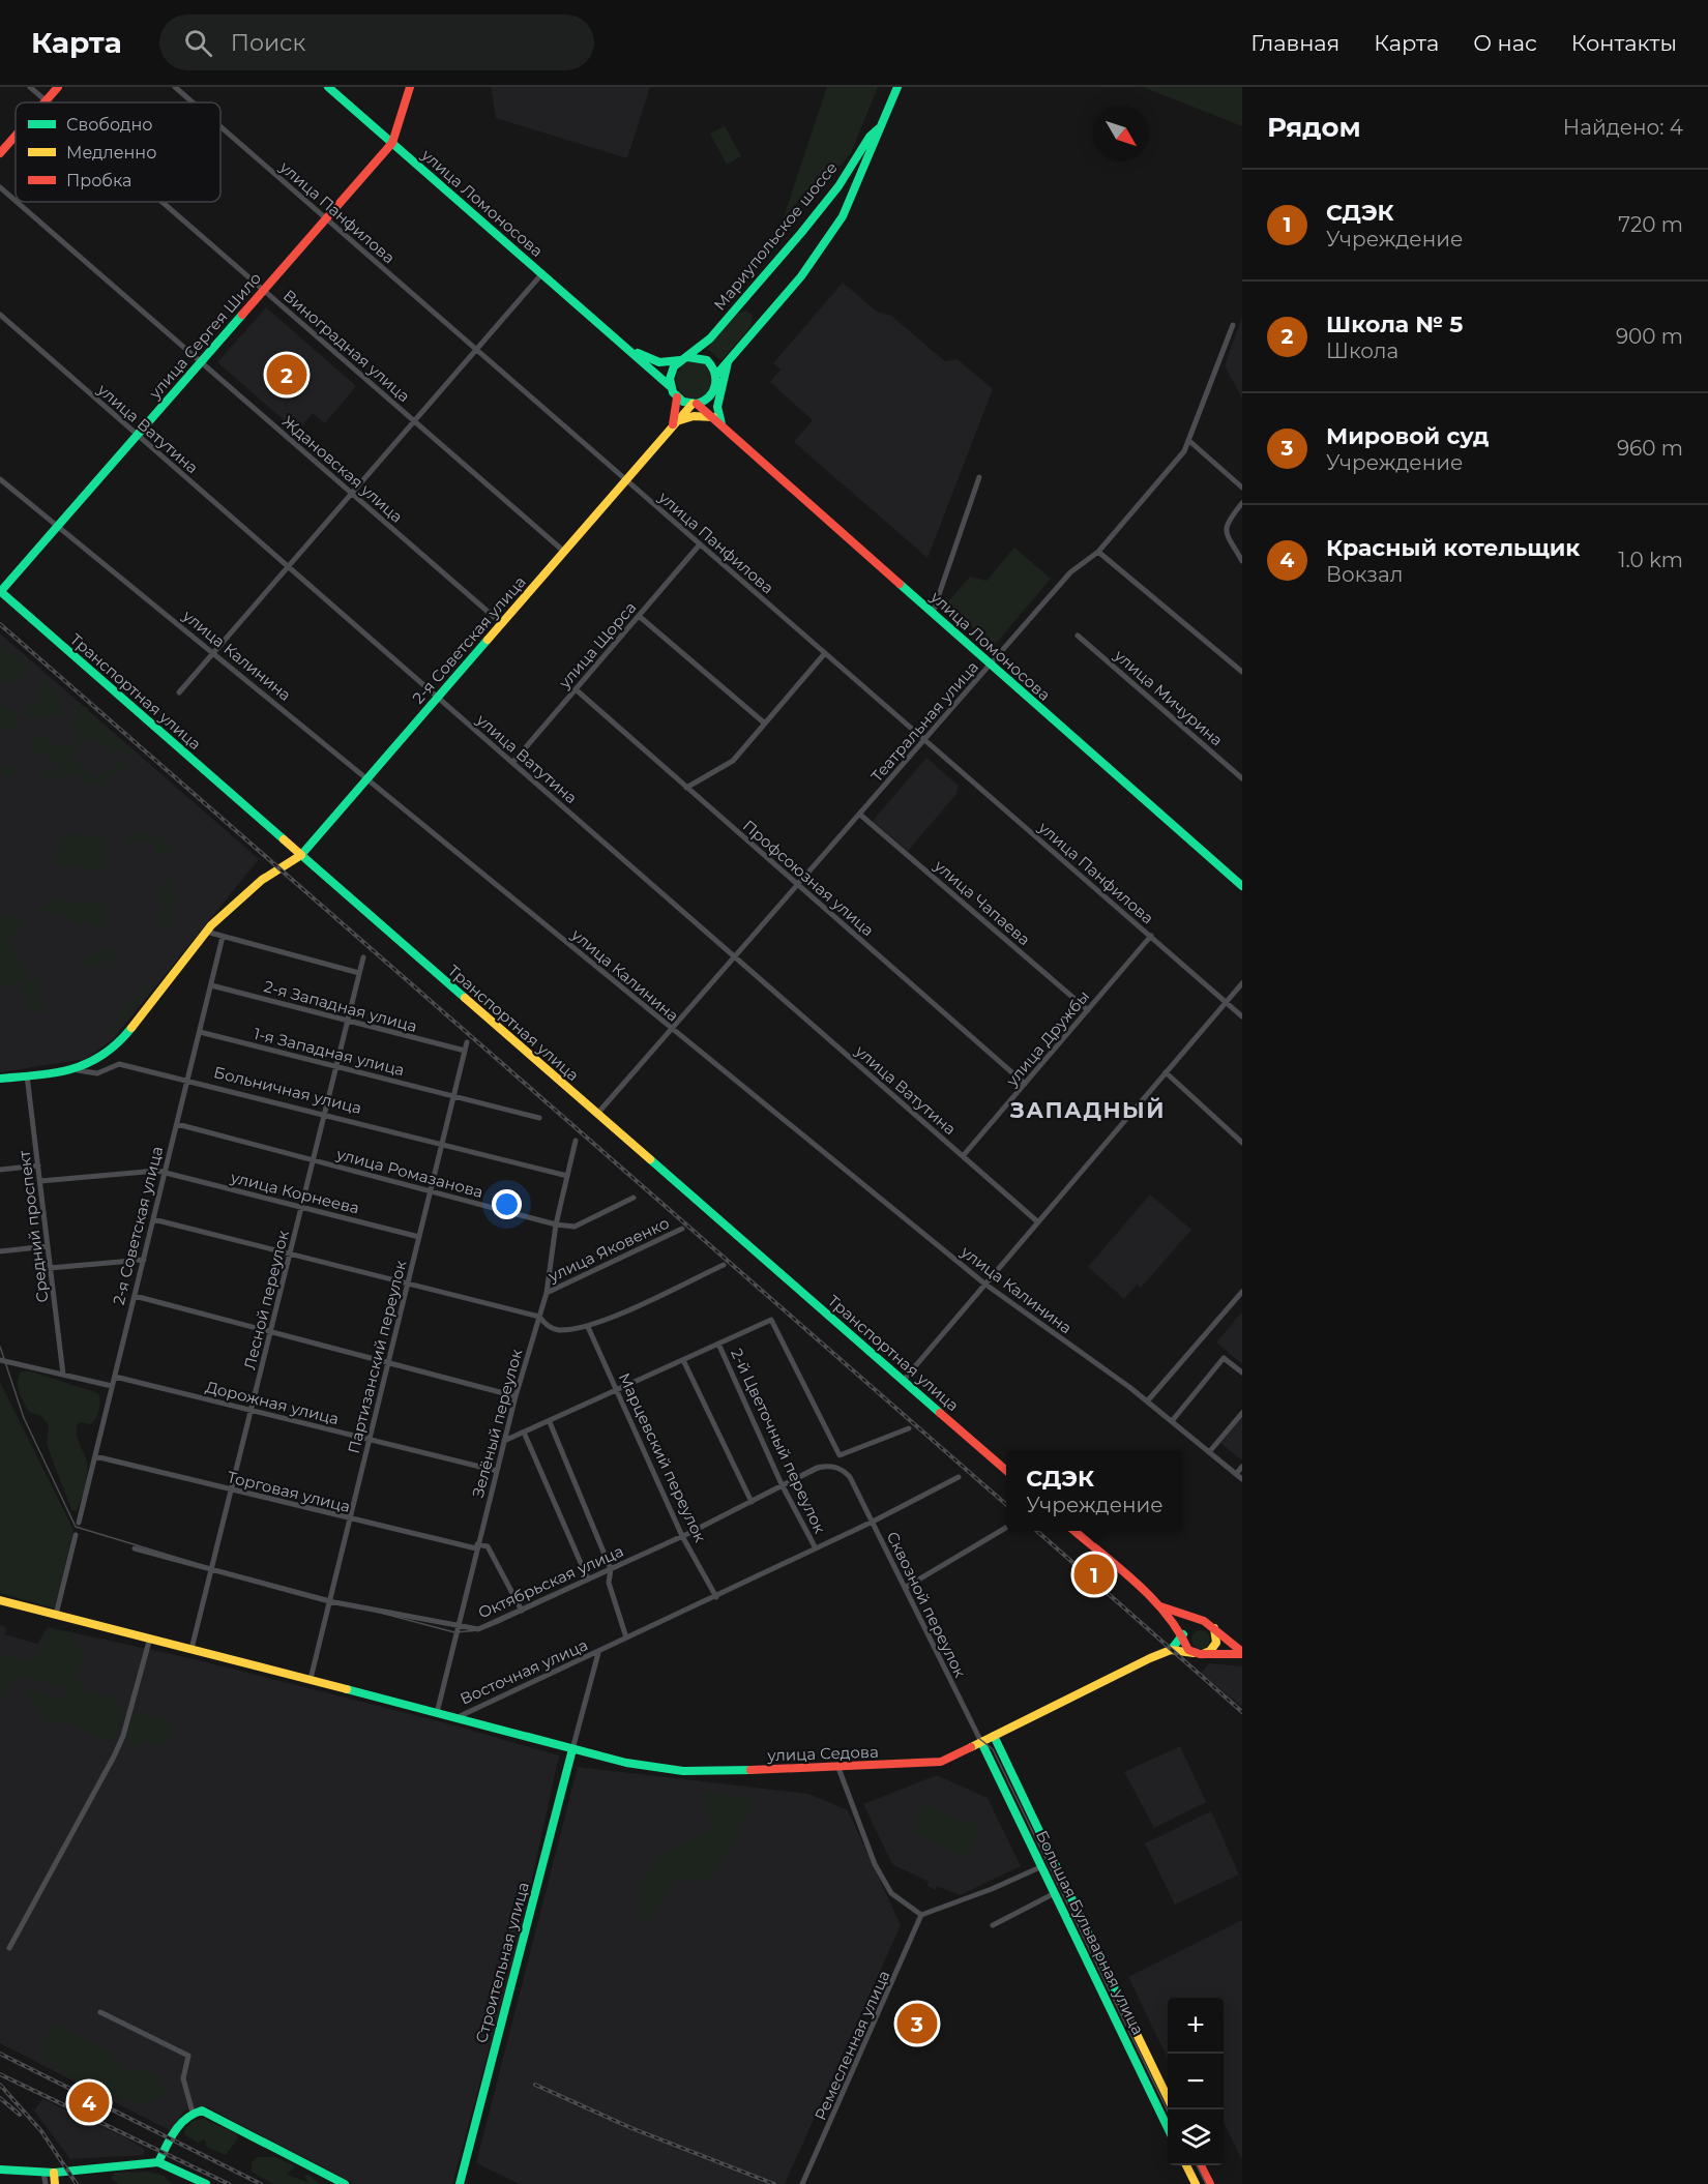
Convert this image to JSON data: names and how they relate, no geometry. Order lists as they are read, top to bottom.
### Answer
{
  "streets": {
    "main road": [
      "улица Ломоносова",
      "Мариупольское шоссе",
      "улица Сергея Шило",
      "2-я Советская улица",
      "Транспортная улица",
      "Больничная улица",
      "Восточная улица",
      "улица Седова",
      "Большая Бульварная улица",
      "Строительная улица"
    ],
    "street": [
      "улица Панфилова",
      "Виноградная улица",
      "улица Ватутина",
      "Ждановская улица",
      "улица Щорса",
      "улица Калинина",
      "улица Мичурина",
      "Театральная улица",
      "Профсоюзная улица",
      "улица Чапаева",
      "2-я Западная улица",
      "улица Дружбы",
      "1-я Западная улица",
      "улица Ромазанова",
      "улица Корнеева",
      "Средний проспект",
      "улица Яковенко",
      "Лесной переулок",
      "Партизанский переулок",
      "Дорожная улица",
      "Зелёный переулок",
      "2-й Цветочный переулок",
      "Марцевский переулок",
      "Торговая улица",
      "Октябрьская улица",
      "Сквозной переулок",
      "Ремесленная улица"
    ]
  },
  "crossings": [
    ["улица Ломоносова", "Мариупольское шоссе"],
    ["улица Ломоносова", "улица Сергея Шило"],
    ["улица Ломоносова", "2-я Советская улица"],
    ["улица Ломоносова", "Театральная улица"],
    ["улица Панфилова", "улица Сергея Шило"],
    ["улица Панфилова", "2-я Советская улица"],
    ["улица Панфилова", "улица Щорса"],
    ["улица Панфилова", "Театральная улица"],
    ["улица Панфилова", "улица Дружбы"],
    ["Мариупольское шоссе", "2-я Советская улица"],
    ["улица Сергея Шило", "Виноградная улица"],
    ["улица Сергея Шило", "улица Ватутина"],
    ["улица Сергея Шило", "Ждановская улица"],
    ["улица Сергея Шило", "улица Калинина"],
    ["улица Сергея Шило", "Транспортная улица"],
    ["Виноградная улица", "2-я Советская улица"],
    ["улица Ватутина", "2-я Советская улица"],
    ["улица Ватутина", "улица Щорса"],
    ["улица Ватутина", "Театральная улица"],
    ["улица Ватутина", "улица Дружбы"],
    ["Ждановская улица", "2-я Советская улица"],
    ["2-я Советская улица", "улица Калинина"],
    ["2-я Советская улица", "Транспортная улица"],
    ["2-я Советская улица", "2-я Западная улица"],
    ["2-я Советская улица", "1-я Западная улица"],
    ["2-я Советская улица", "Больничная улица"],
    ["2-я Советская улица", "улица Ромазанова"],
    ["2-я Советская улица", "улица Корнеева"],
    ["2-я Советская улица", "Дорожная улица"],
    ["2-я Советская улица", "Торговая улица"],
    ["улица Щорса", "Профсоюзная улица"],
    ["улица Калинина", "Театральная улица"],
    ["Транспортная улица", "Театральная улица"],
    ["Театральная улица", "Профсоюзная улица"],
    ["Театральная улица", "улица Чапаева"],
    ["Профсоюзная улица", "улица Дружбы"],
    ["улица Чапаева", "улица Дружбы"],
    ["2-я Западная улица", "Лесной переулок"],
    ["2-я Западная улица", "Партизанский переулок"],
    ["1-я Западная улица", "Лесной переулок"],
    ["1-я Западная улица", "Партизанский переулок"],
    ["Больничная улица", "Средний проспект"],
    ["Больничная улица", "Лесной переулок"],
    ["Больничная улица", "Партизанский переулок"],
    ["Больничная улица", "Зелёный переулок"],
    ["улица Ромазанова", "Лесной переулок"],
    ["улица Ромазанова", "Партизанский переулок"],
    ["улица Ромазанова", "Зелёный переулок"],
    ["улица Корнеева", "Средний проспект"],
    ["улица Корнеева", "Лесной переулок"],
    ["улица Корнеева", "Партизанский переулок"],
    ["улица Яковенко", "Зелёный переулок"],
    ["Лесной переулок", "Дорожная улица"],
    ["Лесной переулок", "Торговая улица"],
    ["Лесной переулок", "Октябрьская улица"],
    ["Лесной переулок", "Восточная улица"],
    ["Партизанский переулок", "Дорожная улица"],
    ["Партизанский переулок", "Торговая улица"],
    ["Партизанский переулок", "Октябрьская улица"],
    ["Партизанский переулок", "Восточная улица"],
    ["Дорожная улица", "Зелёный переулок"],
    ["Зелёный переулок", "Торговая улица"],
    ["Зелёный переулок", "Октябрьская улица"],
    ["Зелёный переулок", "Восточная улица"],
    ["2-й Цветочный переулок", "Октябрьская улица"],
    ["2-й Цветочный переулок", "Восточная улица"],
    ["Марцевский переулок", "Октябрьская улица"],
    ["Марцевский переулок", "Восточная улица"],
    ["Октябрьская улица", "Сквозной переулок"],
    ["Сквозной переулок", "Восточная улица"],
    ["Сквозной переулок", "улица Седова"],
    ["Сквозной переулок", "Большая Бульварная улица"],
    ["Восточная улица", "улица Седова"],
    ["улица Седова", "Большая Бульварная улица"],
    ["улица Седова", "Строительная улица"]
  ],
  "districts": ["ЗАПАДНЫЙ"],
  "legend": ["Свободно", "Медленно", "Пробка"],
  "north": "bottom right",
  "page": {
    "header": "Карта",
    "search": "Поиск",
    "nav": [
      "Главная",
      "Карта",
      "О нас",
      "Контакты"
    ],
    "heading": ["Рядом", "Найдено: 4"],
    "list": [
      {
        "mark": "1",
        "name": "СДЭК",
        "note": "Учреждение",
        "value": "720 m"
      },
      {
        "mark": "2",
        "name": "Школа № 5",
        "note": "Школа",
        "value": "900 m"
      },
      {
        "mark": "3",
        "name": "Мировой суд",
        "note": "Учреждение",
        "value": "960 m"
      },
      {
        "mark": "4",
        "name": "Красный котельщик",
        "note": "Вокзал",
        "value": "1.0 km"
      }
    ],
    "pins": [
      "2",
      "1",
      "3",
      "4"
    ],
    "popup": ["СДЭК", "Учреждение"],
    "map_buttons": ["+", "−"]
  }
}
